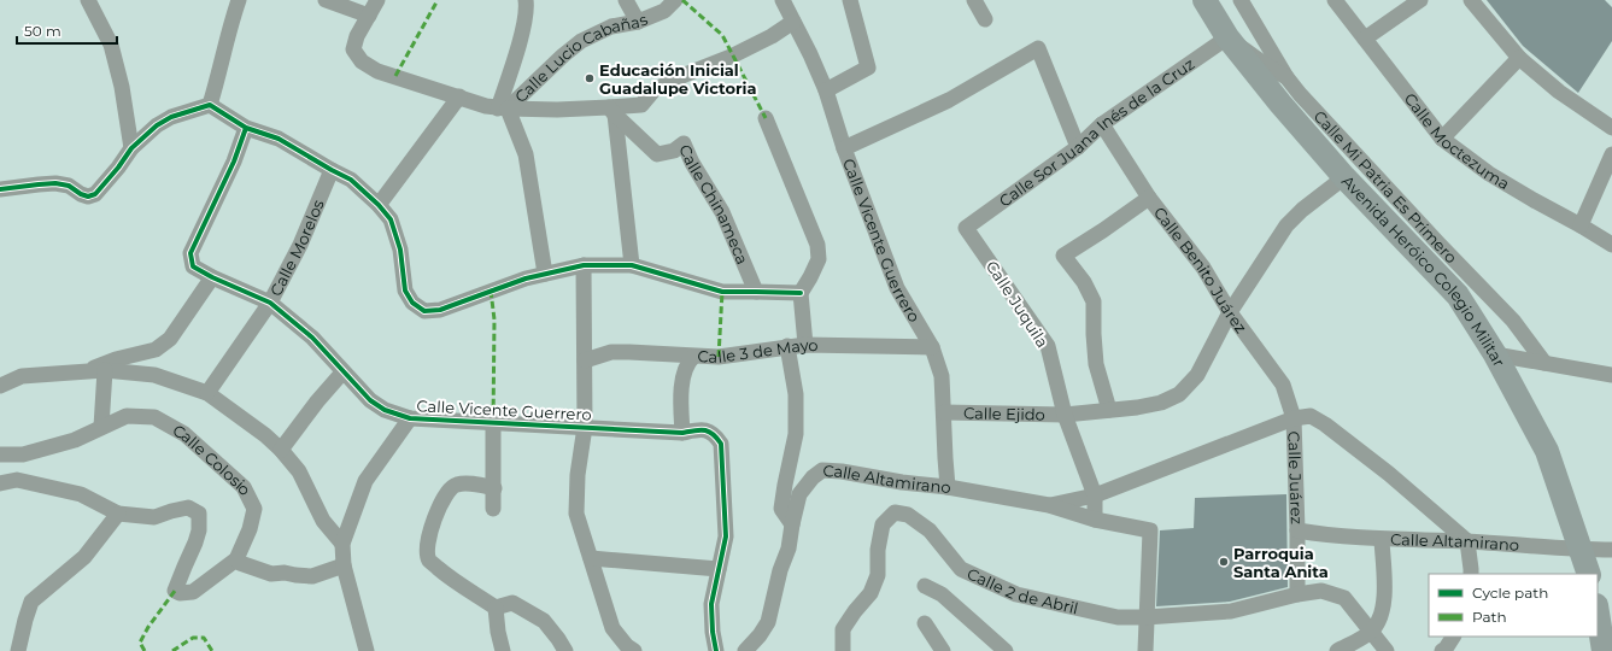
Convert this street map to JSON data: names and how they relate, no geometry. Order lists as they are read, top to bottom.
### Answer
{
  "streets": {
    "main road": ["Avenida Heróico Colegio Militar"],
    "street": [
      "Calle Lucio Cabañas",
      "Calle Sor Juana Inés de la Cruz",
      "Calle Moctezuma",
      "Calle Mi Patria Es Primero",
      "Calle Chinameca",
      "Calle Vicente Guerrero",
      "Calle Morelos",
      "Calle Benito Juárez",
      "Calle Juquila",
      "Calle 3 de Mayo",
      "Calle Ejido",
      "Calle Colosio",
      "Calle Juárez",
      "Calle Altamirano",
      "Calle 2 de Abril"
    ]
  },
  "crossings": [
    ["Calle Sor Juana Inés de la Cruz", "Calle Benito Juárez"],
    ["Calle Sor Juana Inés de la Cruz", "Avenida Heróico Colegio Militar"],
    ["Calle Sor Juana Inés de la Cruz", "Calle Juquila"],
    ["Calle Vicente Guerrero", "Calle Morelos"],
    ["Calle Vicente Guerrero", "Calle 3 de Mayo"],
    ["Calle Vicente Guerrero", "Calle Ejido"],
    ["Calle Vicente Guerrero", "Calle Altamirano"],
    ["Calle Benito Juárez", "Calle Ejido"],
    ["Calle Benito Juárez", "Calle Juárez"],
    ["Avenida Heróico Colegio Militar", "Calle Ejido"],
    ["Avenida Heróico Colegio Militar", "Calle Altamirano"],
    ["Calle Juquila", "Calle Ejido"],
    ["Calle Juárez", "Calle Altamirano"],
    ["Calle Juárez", "Calle 2 de Abril"],
    ["Calle Altamirano", "Calle 2 de Abril"]
  ],
  "places": ["Educación Inicial Guadalupe Victoria", "Parroquia Santa Anita"],
  "legend": ["Cycle path", "Path"],
  "scale_bar": "50 m"
}
